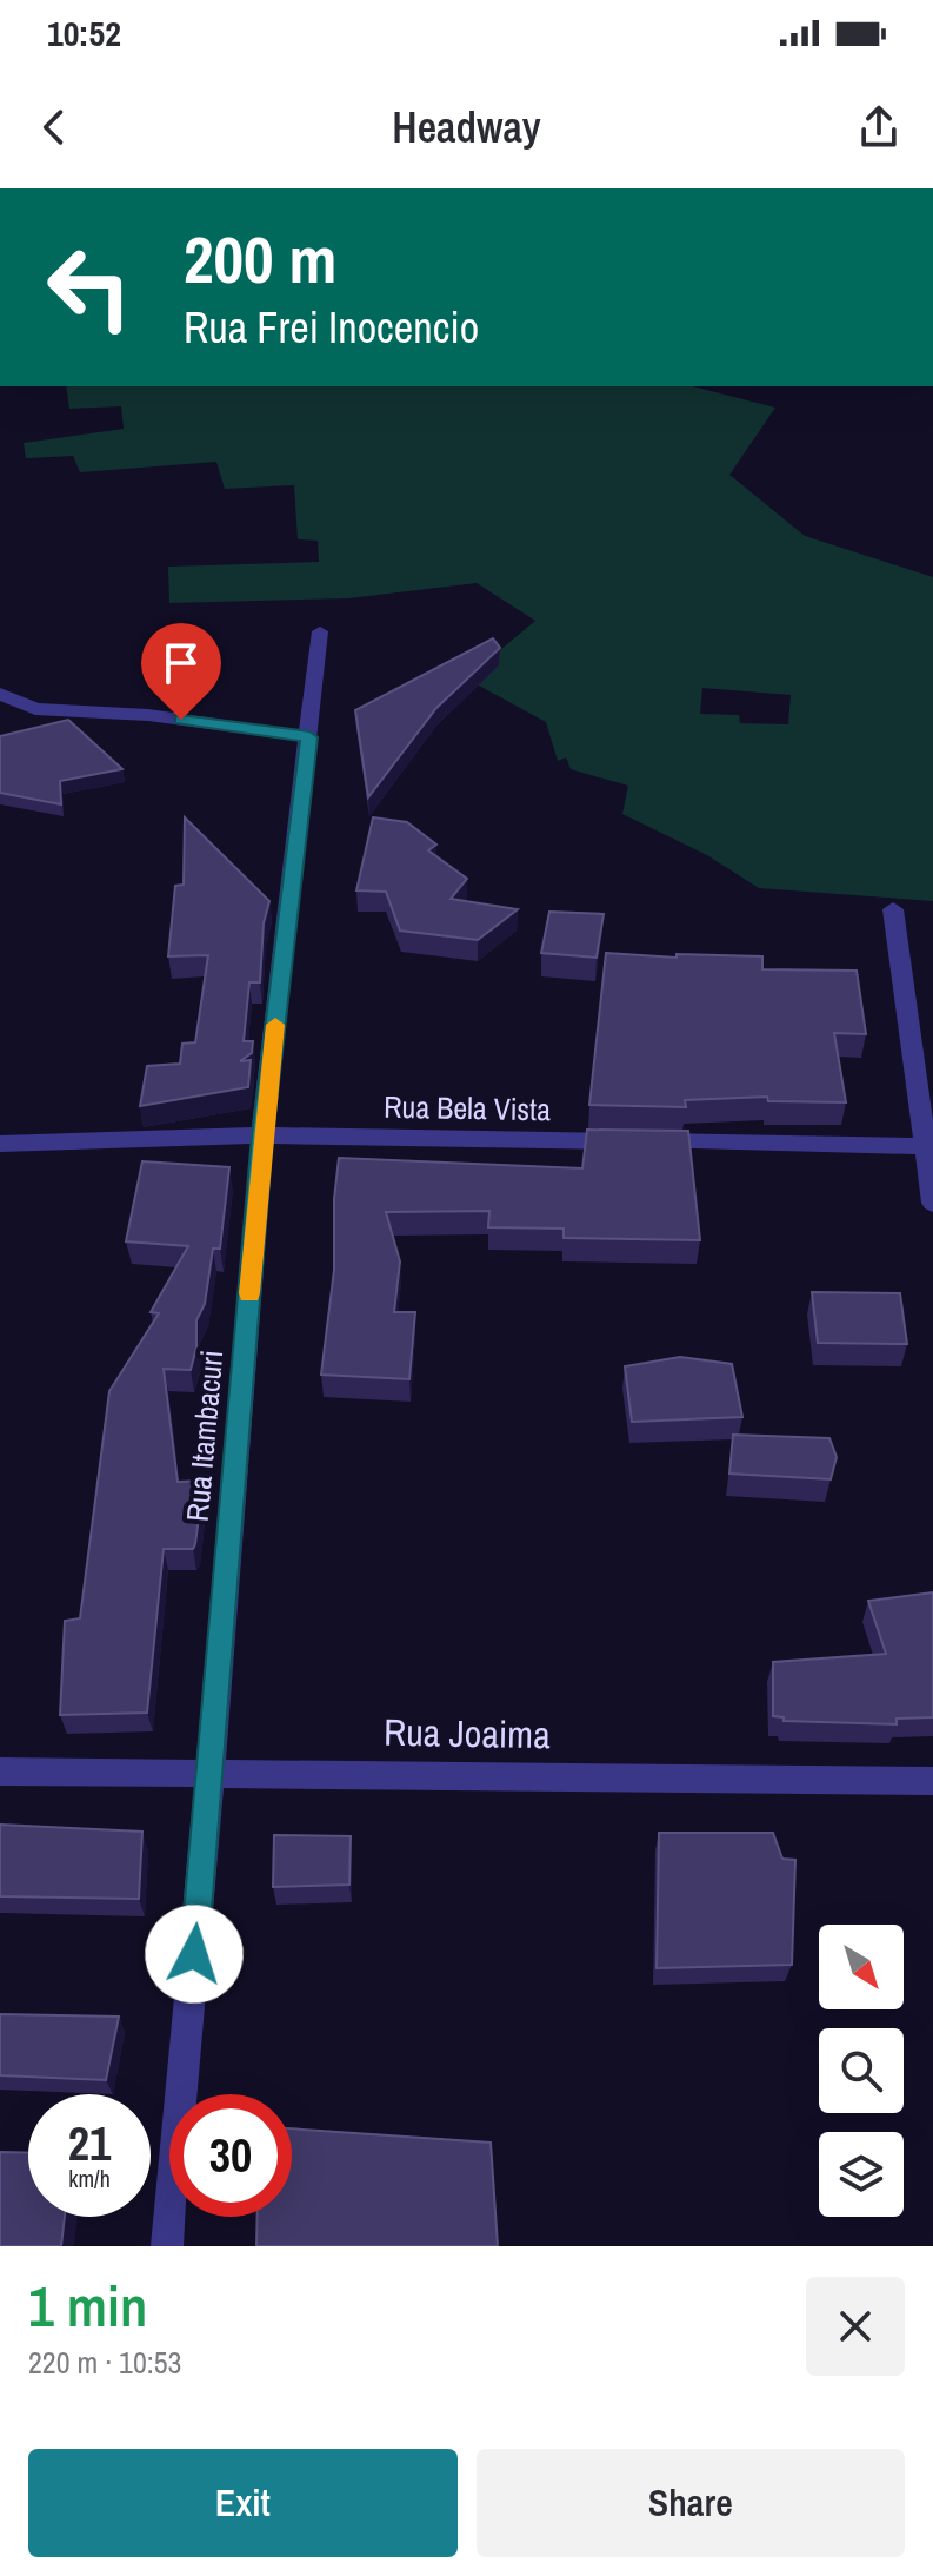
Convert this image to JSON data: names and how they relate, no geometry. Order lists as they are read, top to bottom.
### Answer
{
  "streets": {
    "street": ["Rua Bela Vista", "Rua Itambacuri", "Rua Joaima"]
  },
  "crossings": [
    ["Rua Bela Vista", "Rua Itambacuri"],
    ["Rua Itambacuri", "Rua Joaima"]
  ],
  "north": "bottom right",
  "page": {
    "status": "10:52",
    "header": "Headway",
    "turn": ["200 m", "Rua Frei Inocencio"],
    "speed": "21 km/h",
    "limit": "30",
    "heading": ["1 min", "220 m · 10:53"],
    "buttons": ["Exit", "Share"]
  }
}
